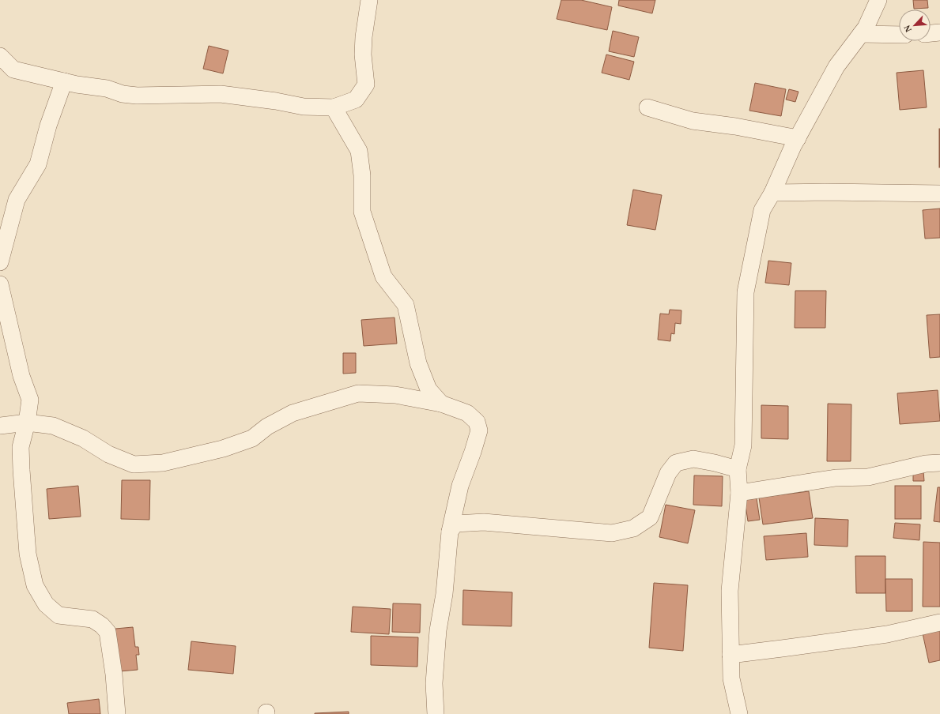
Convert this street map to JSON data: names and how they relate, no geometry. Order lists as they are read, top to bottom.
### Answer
{
  "north": "bottom left"
}
